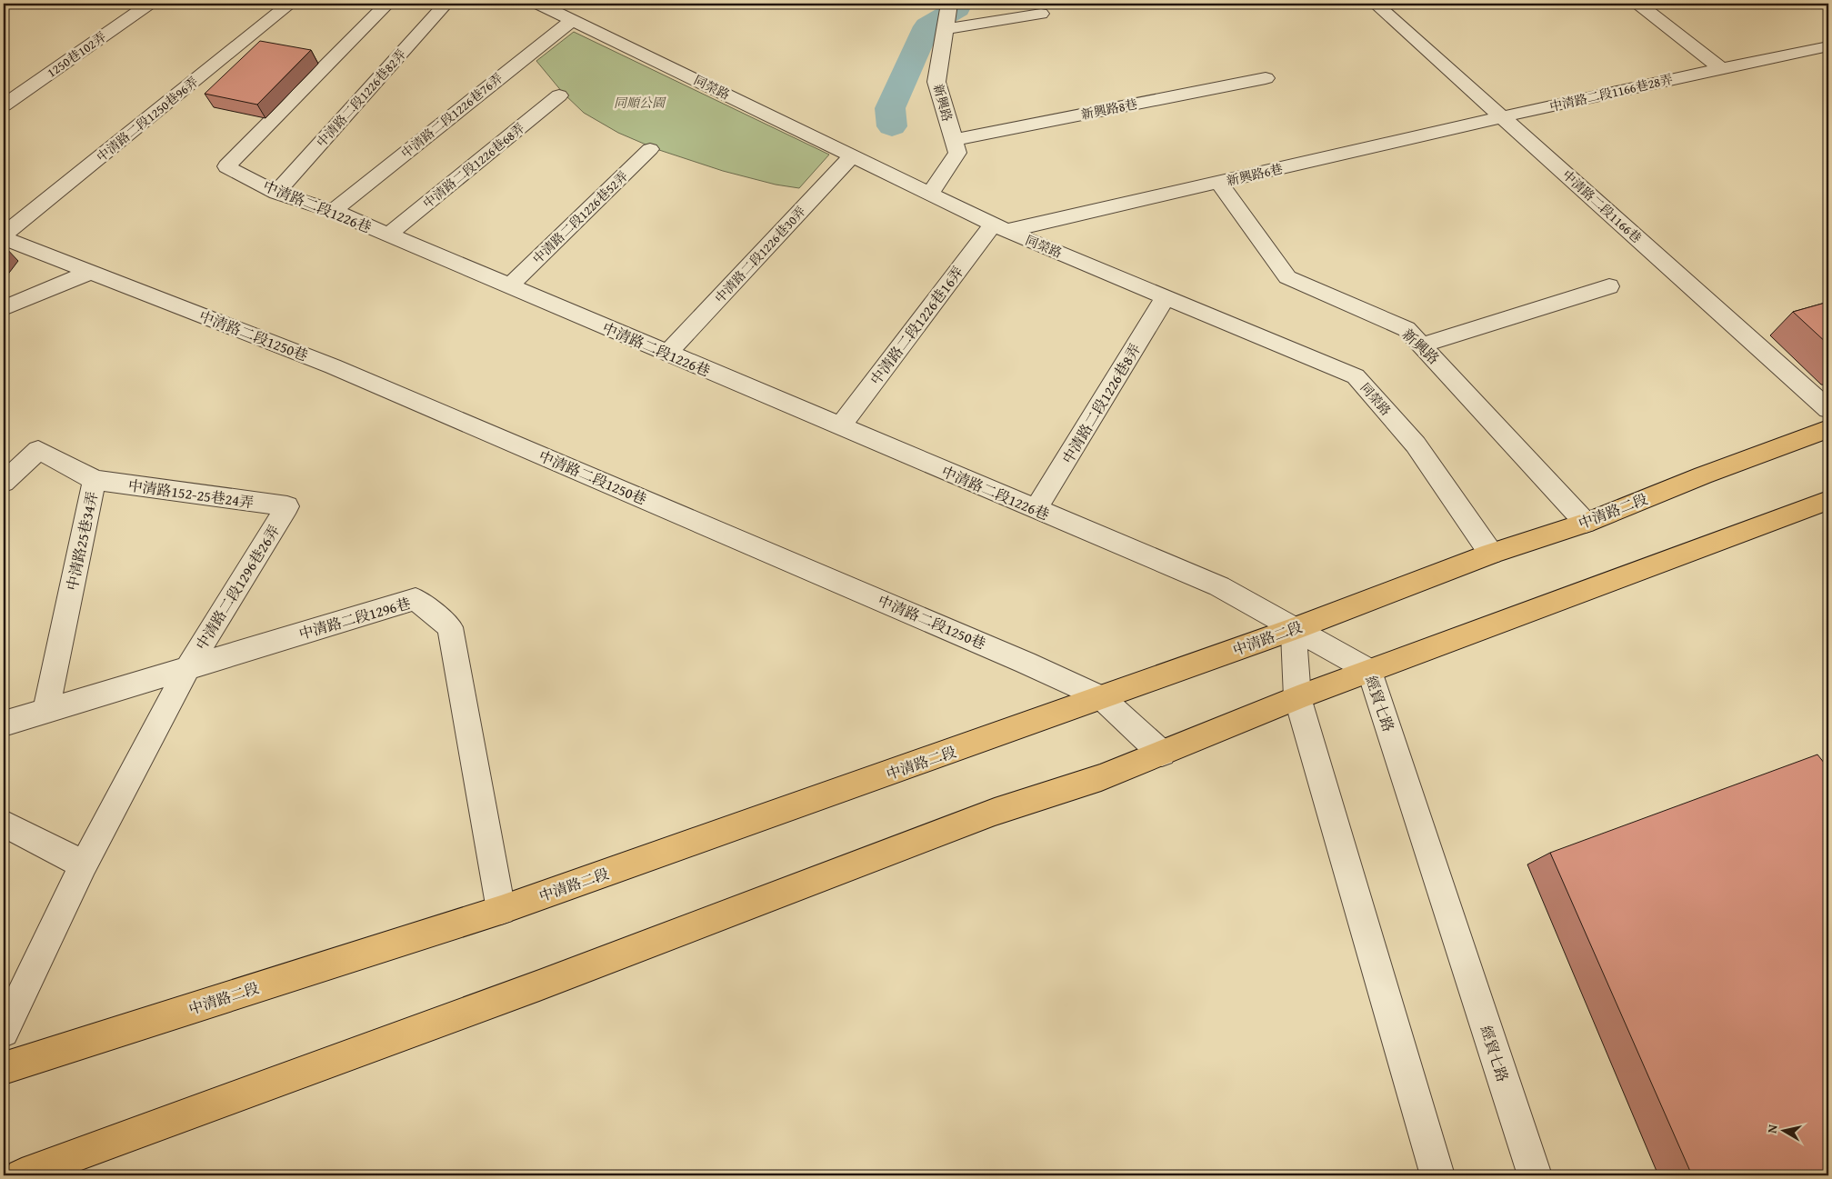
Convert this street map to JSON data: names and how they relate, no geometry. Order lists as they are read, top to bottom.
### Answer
{
  "streets": {
    "main road": ["中清路二段"],
    "street": [
      "1250巷102弄",
      "同榮路",
      "中清路二段1166巷28弄",
      "中清路二段1226巷82弄",
      "新興路",
      "新興路8巷",
      "中清路二段1226巷76弄",
      "中清路二段1250巷96弄",
      "中清路二段1226巷68弄",
      "新興路6巷",
      "中清路二段1226巷",
      "中清路二段1166巷",
      "中清路二段1226巷52弄",
      "中清路二段1226巷30弄",
      "中清路二段1226巷16弄",
      "中清路二段1250巷",
      "中清路二段1226巷8弄",
      "中清路152-25巷24弄",
      "中清路25巷34弄",
      "中清路二段1296巷26弄",
      "中清路二段1296巷",
      "經貿七路"
    ]
  },
  "crossings": [
    ["同榮路", "新興路"],
    ["同榮路", "中清路二段1226巷76弄"],
    ["同榮路", "新興路6巷"],
    ["同榮路", "中清路二段1226巷30弄"],
    ["同榮路", "中清路二段1226巷16弄"],
    ["同榮路", "中清路二段1226巷8弄"],
    ["同榮路", "中清路二段"],
    ["中清路二段1166巷28弄", "新興路6巷"],
    ["中清路二段1166巷28弄", "中清路二段1166巷"],
    ["中清路二段1226巷82弄", "中清路二段1226巷"],
    ["新興路", "新興路8巷"],
    ["新興路", "新興路6巷"],
    ["新興路", "中清路二段"],
    ["中清路二段1226巷76弄", "中清路二段1226巷"],
    ["中清路二段1250巷96弄", "中清路二段1250巷"],
    ["中清路二段1226巷68弄", "中清路二段1226巷"],
    ["新興路6巷", "中清路二段1166巷"],
    ["新興路6巷", "中清路二段1226巷16弄"],
    ["中清路二段1226巷", "中清路二段1226巷52弄"],
    ["中清路二段1226巷", "中清路二段1226巷30弄"],
    ["中清路二段1226巷", "中清路二段1226巷16弄"],
    ["中清路二段1226巷", "中清路二段1226巷8弄"],
    ["中清路二段1226巷", "中清路二段"],
    ["中清路二段1226巷", "經貿七路"],
    ["中清路二段1250巷", "中清路二段"],
    ["中清路152-25巷24弄", "中清路25巷34弄"],
    ["中清路152-25巷24弄", "中清路二段1296巷26弄"],
    ["中清路二段", "中清路二段1296巷"],
    ["中清路二段", "經貿七路"],
    ["中清路25巷34弄", "中清路二段1296巷"],
    ["中清路二段1296巷26弄", "中清路二段1296巷"]
  ],
  "parks": ["同順公園"],
  "north": "left"
}
